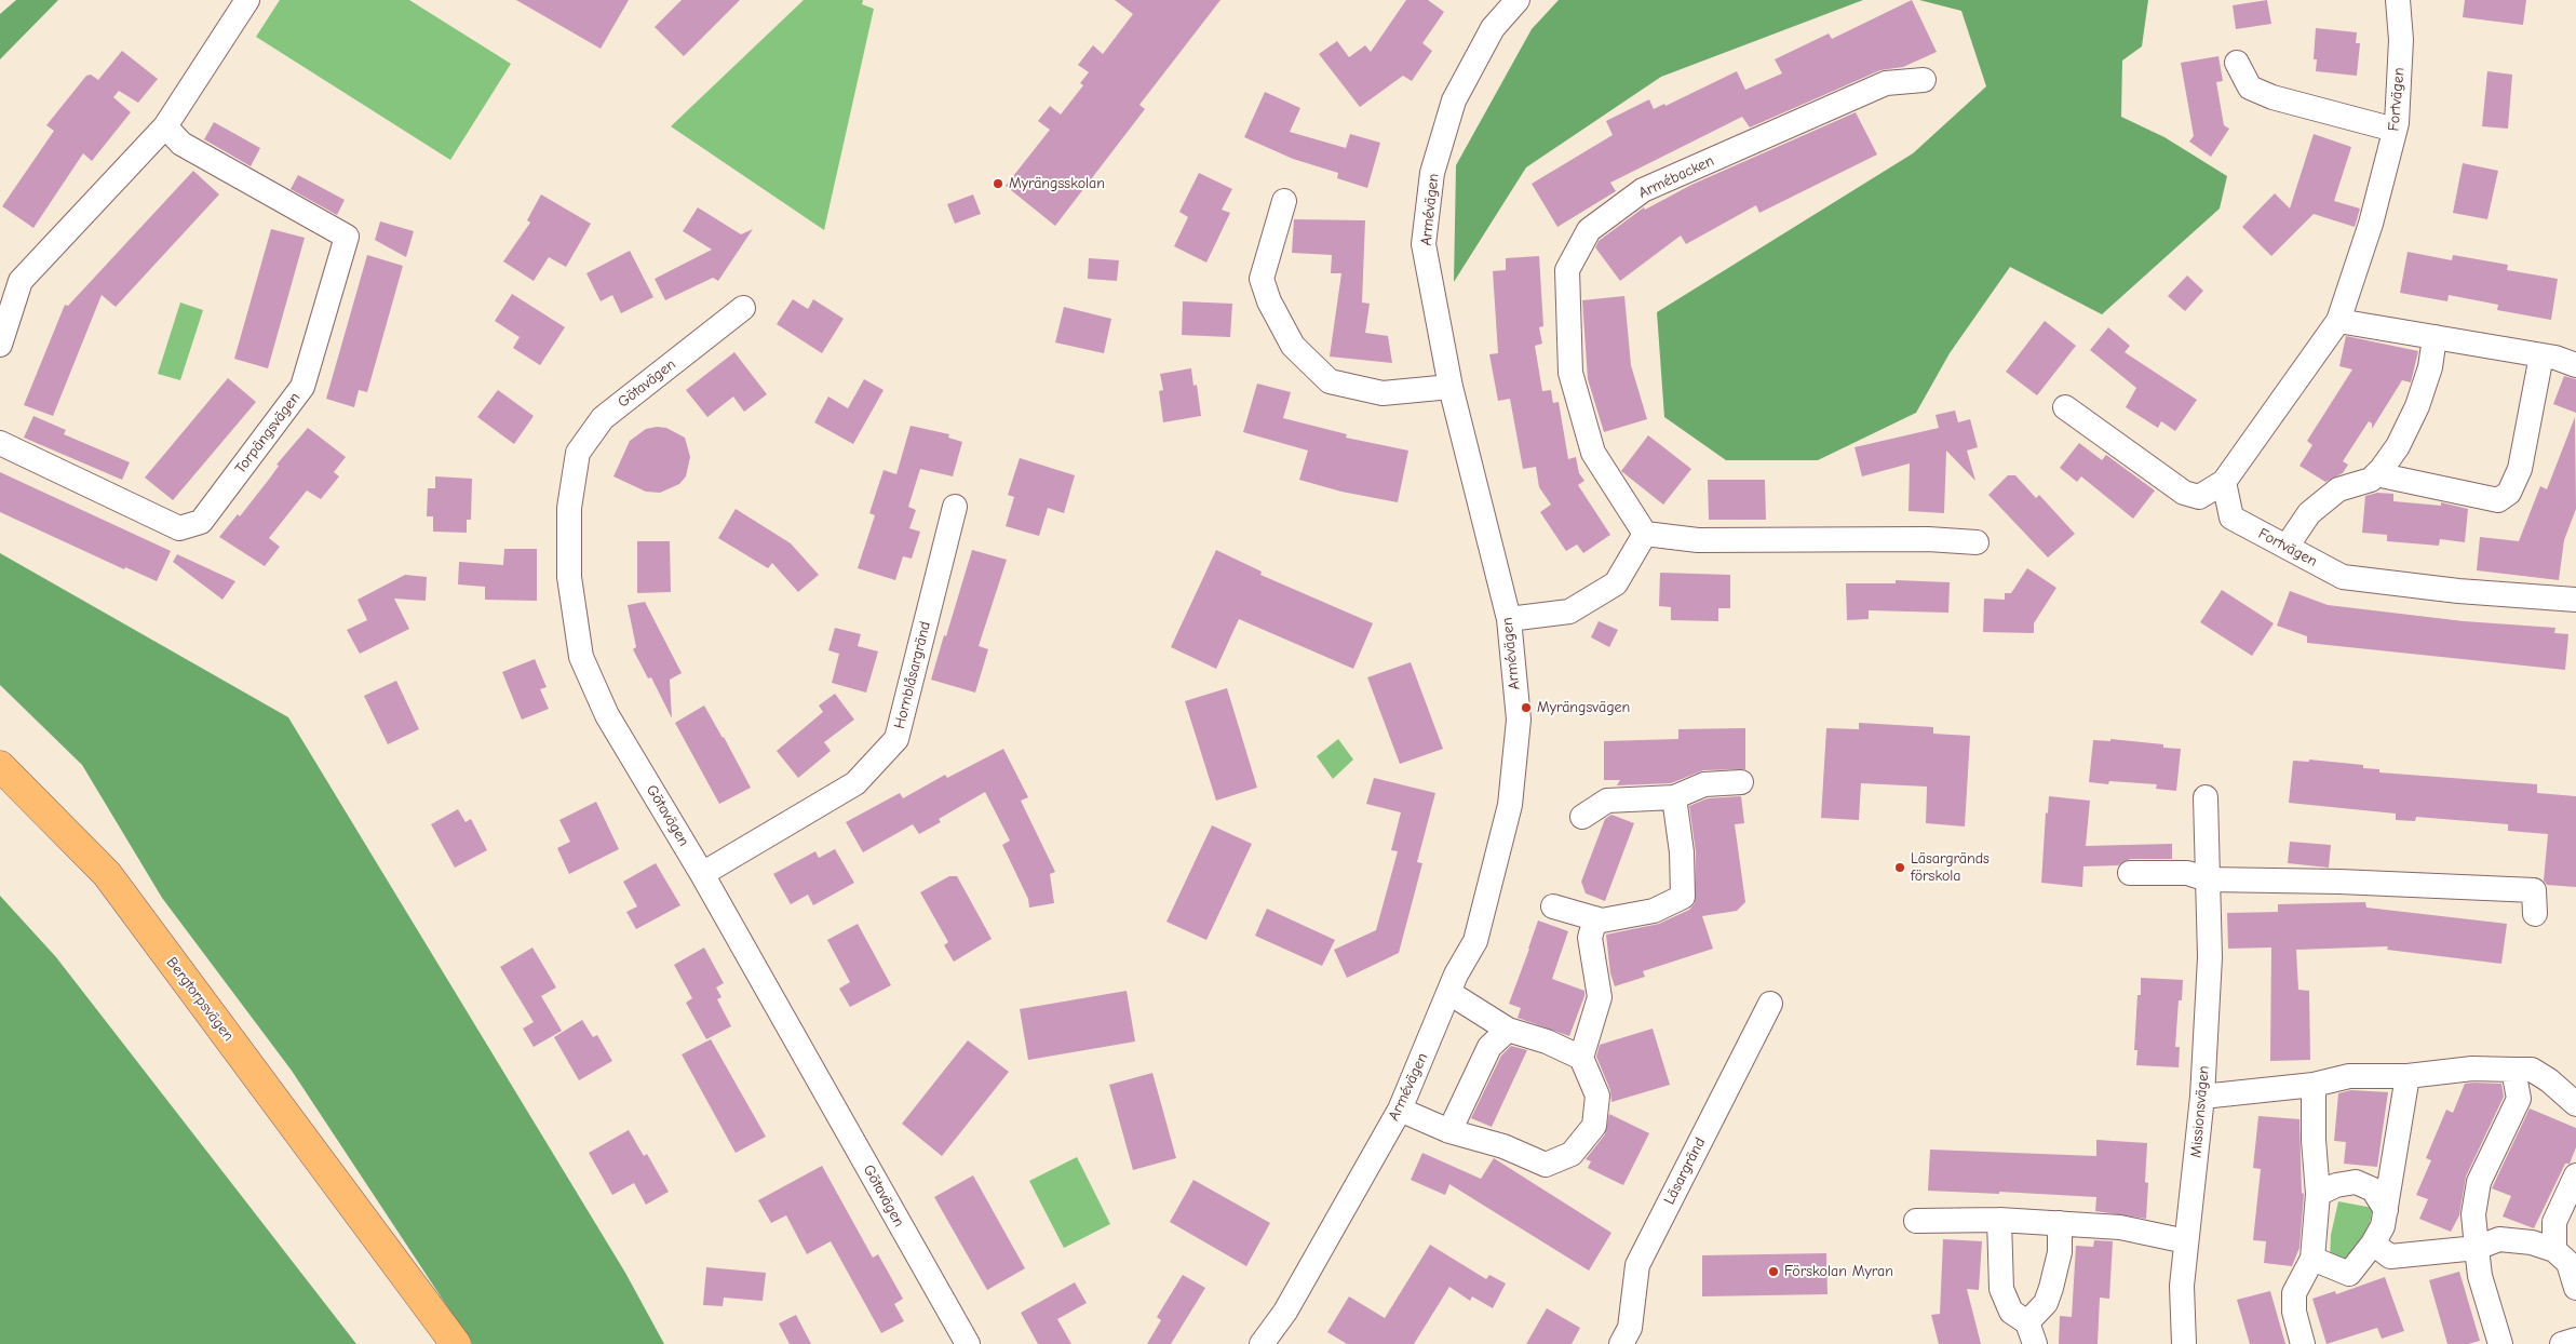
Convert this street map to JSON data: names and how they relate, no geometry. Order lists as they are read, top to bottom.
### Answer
{
  "streets": {
    "main road": ["Bergtorpsvägen"],
    "street": [
      "Fortvägen",
      "Armébacken",
      "Armévägen",
      "Götavägen",
      "Torpängsvägen",
      "Hornblåsargränd",
      "Missionsvägen",
      "Läsargränd"
    ]
  },
  "crossings": [
    ["Götavägen", "Hornblåsargränd"]
  ],
  "places": [
    "Myrängsskolan",
    "Myrängsvägen",
    "Läsargränds förskola",
    "Förskolan Myran"
  ]
}
